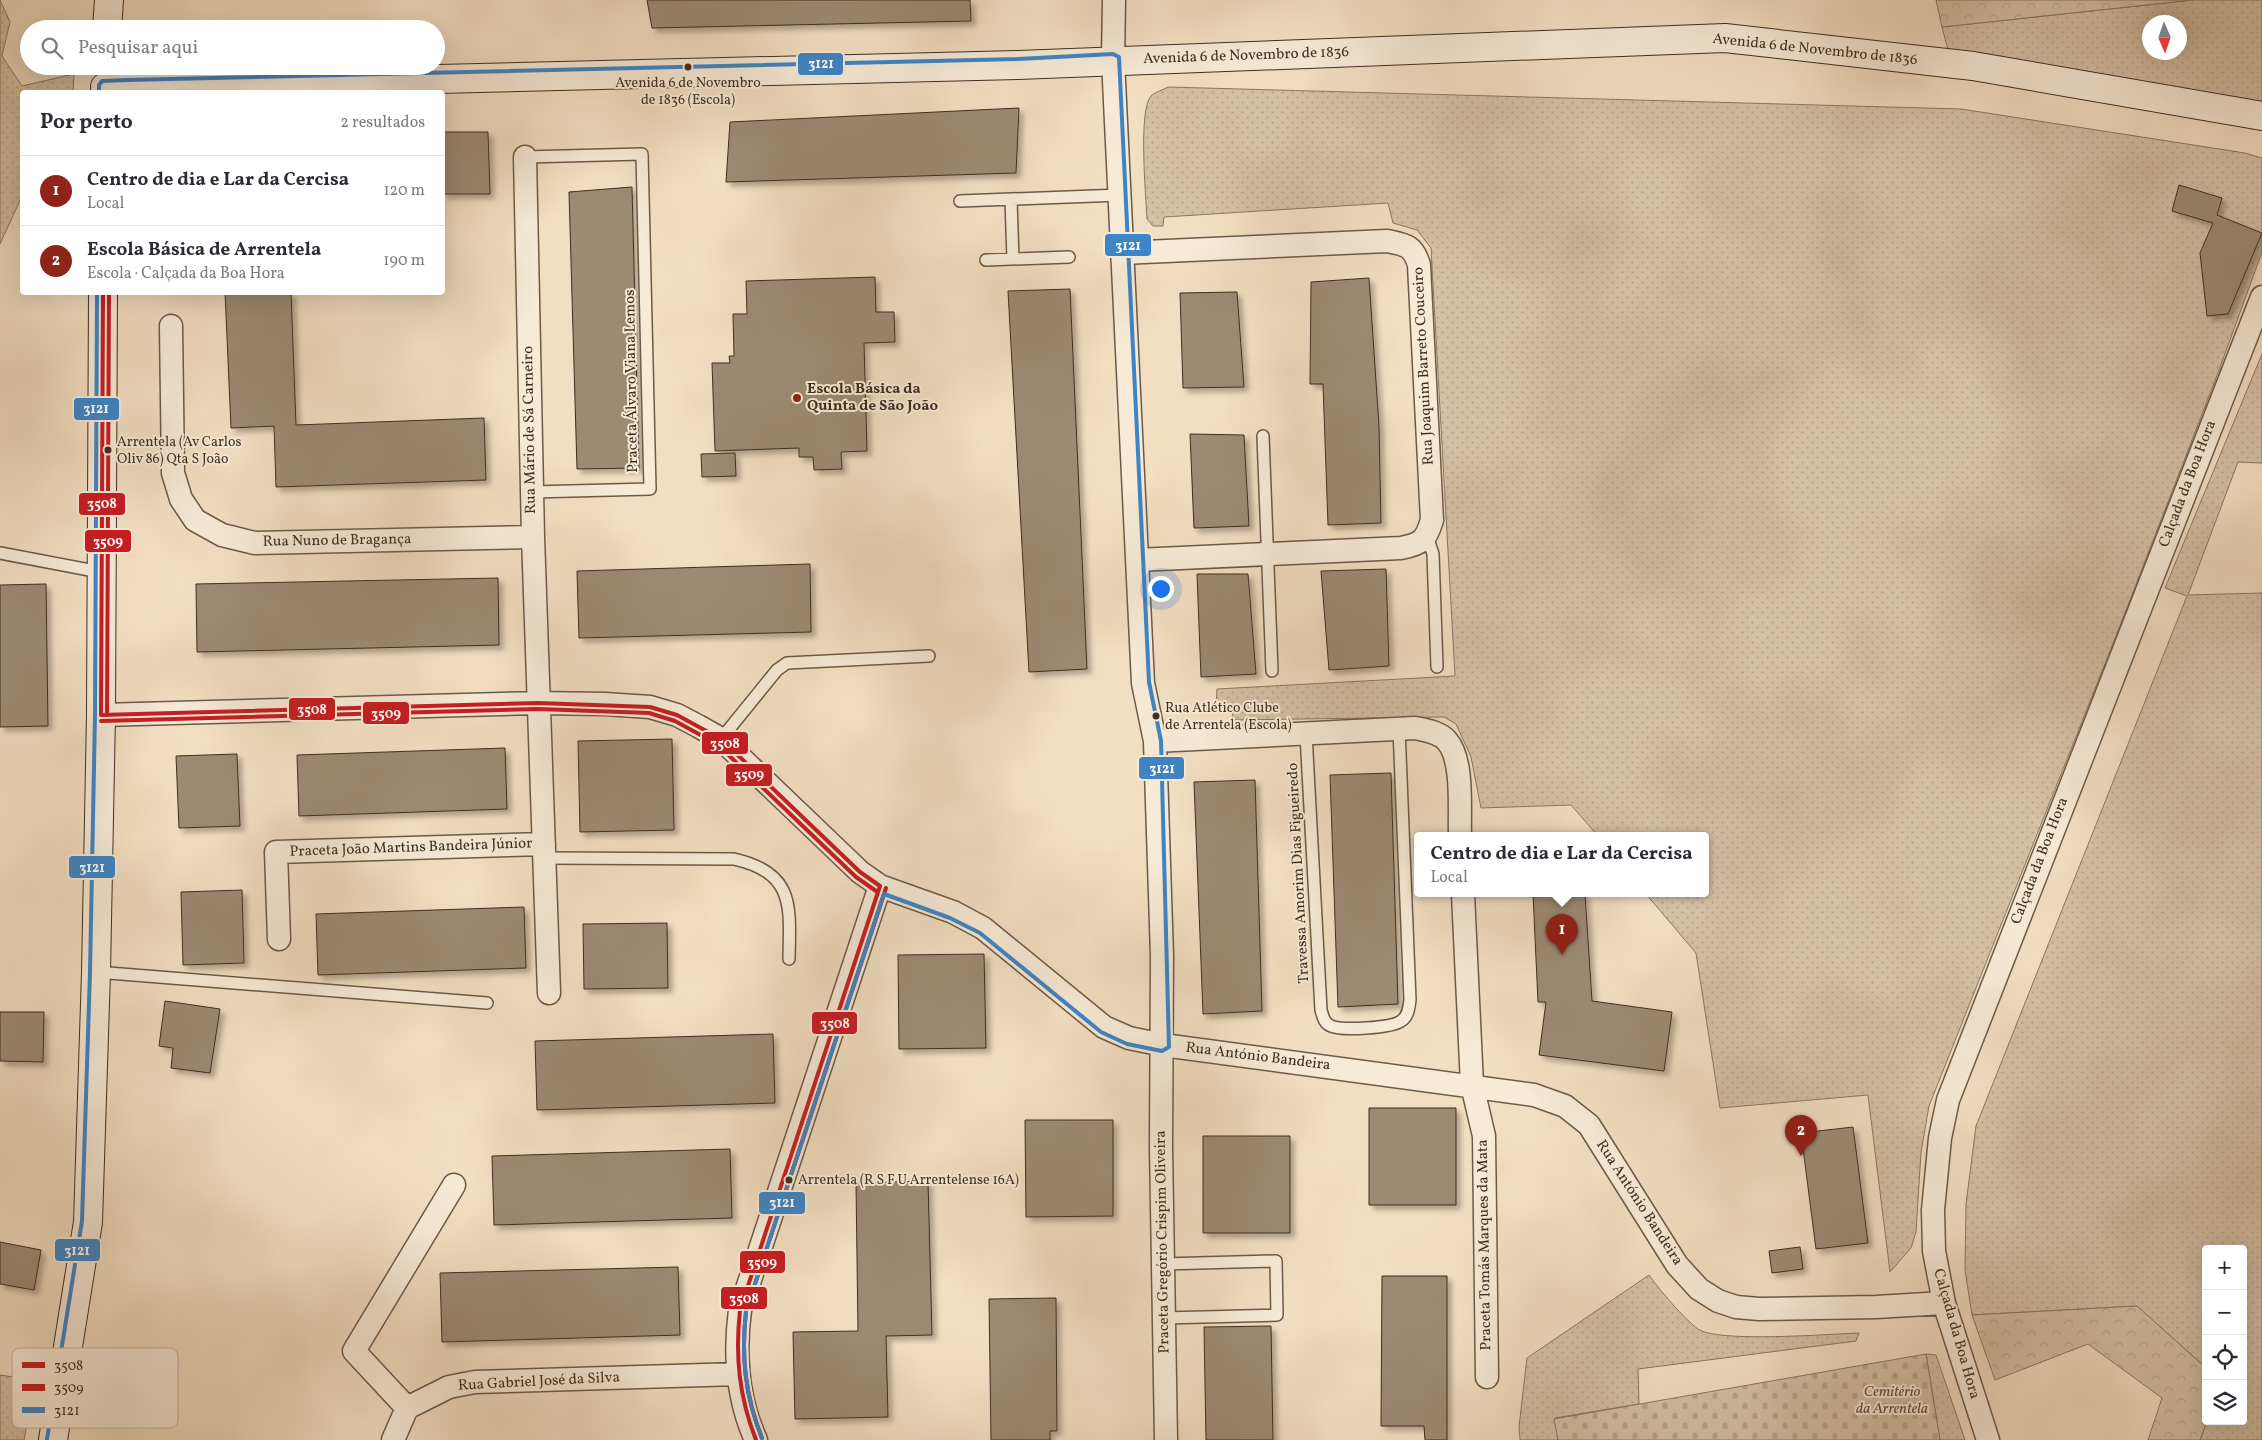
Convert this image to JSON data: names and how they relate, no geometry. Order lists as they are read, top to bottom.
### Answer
{
  "streets": {
    "street": [
      "Avenida 6 de Novembro de 1836",
      "Rua Joaquim Barreto Couceiro",
      "Rua Mário de Sá Carneiro",
      "Calçada da Boa Hora",
      "Rua Nuno de Bragança",
      "Praceta João Martins Bandeira Júnior",
      "Rua António Bandeira",
      "Praceta Gregório Crispim Oliveira",
      "Praceta Tomás Marques da Mata",
      "Rua Gabriel José da Silva"
    ],
    "lane": ["Praceta Álvaro Viana Lemos", "Travessa Amorim Dias Figueiredo"]
  },
  "crossings": [
    ["Avenida 6 de Novembro de 1836", "Praceta Gregório Crispim Oliveira"],
    ["Rua Joaquim Barreto Couceiro", "Praceta Gregório Crispim Oliveira"],
    ["Praceta Álvaro Viana Lemos", "Rua Mário de Sá Carneiro"],
    ["Rua Mário de Sá Carneiro", "Rua Nuno de Bragança"],
    ["Rua Mário de Sá Carneiro", "Praceta João Martins Bandeira Júnior"],
    ["Rua Mário de Sá Carneiro", "Rua António Bandeira"],
    ["Calçada da Boa Hora", "Rua António Bandeira"],
    ["Rua António Bandeira", "Praceta Gregório Crispim Oliveira"],
    ["Rua António Bandeira", "Praceta Tomás Marques da Mata"]
  ],
  "parks": ["Cemitério da Arrentela"],
  "places": [
    "Avenida 6 de Novembro de 1836 (Escola)",
    "Escola Básica da Quinta de São João",
    "Arrentela (Av Carlos Oliv 86) Qta S João",
    "Rua Atlético Clube de Arrentela (Escola)",
    "Arrentela (R S F U Arrentelense 16A)"
  ],
  "lines": ["transit line 3121", "transit line 3508", "transit line 3509"],
  "legend": ["3508", "3509", "3121"],
  "north": "bottom",
  "page": {
    "search": "Pesquisar aqui",
    "heading": ["Por perto", "2 resultados"],
    "list": [
      {
        "mark": "1",
        "name": "Centro de dia e Lar da Cercisa",
        "note": "Local",
        "value": "120 m"
      },
      {
        "mark": "2",
        "name": "Escola Básica de Arrentela",
        "note": "Escola · Calçada da Boa Hora",
        "value": "190 m"
      }
    ],
    "popup": ["Centro de dia e Lar da Cercisa", "Local"],
    "pins": ["1", "2"],
    "map_buttons": ["+", "−"]
  }
}
